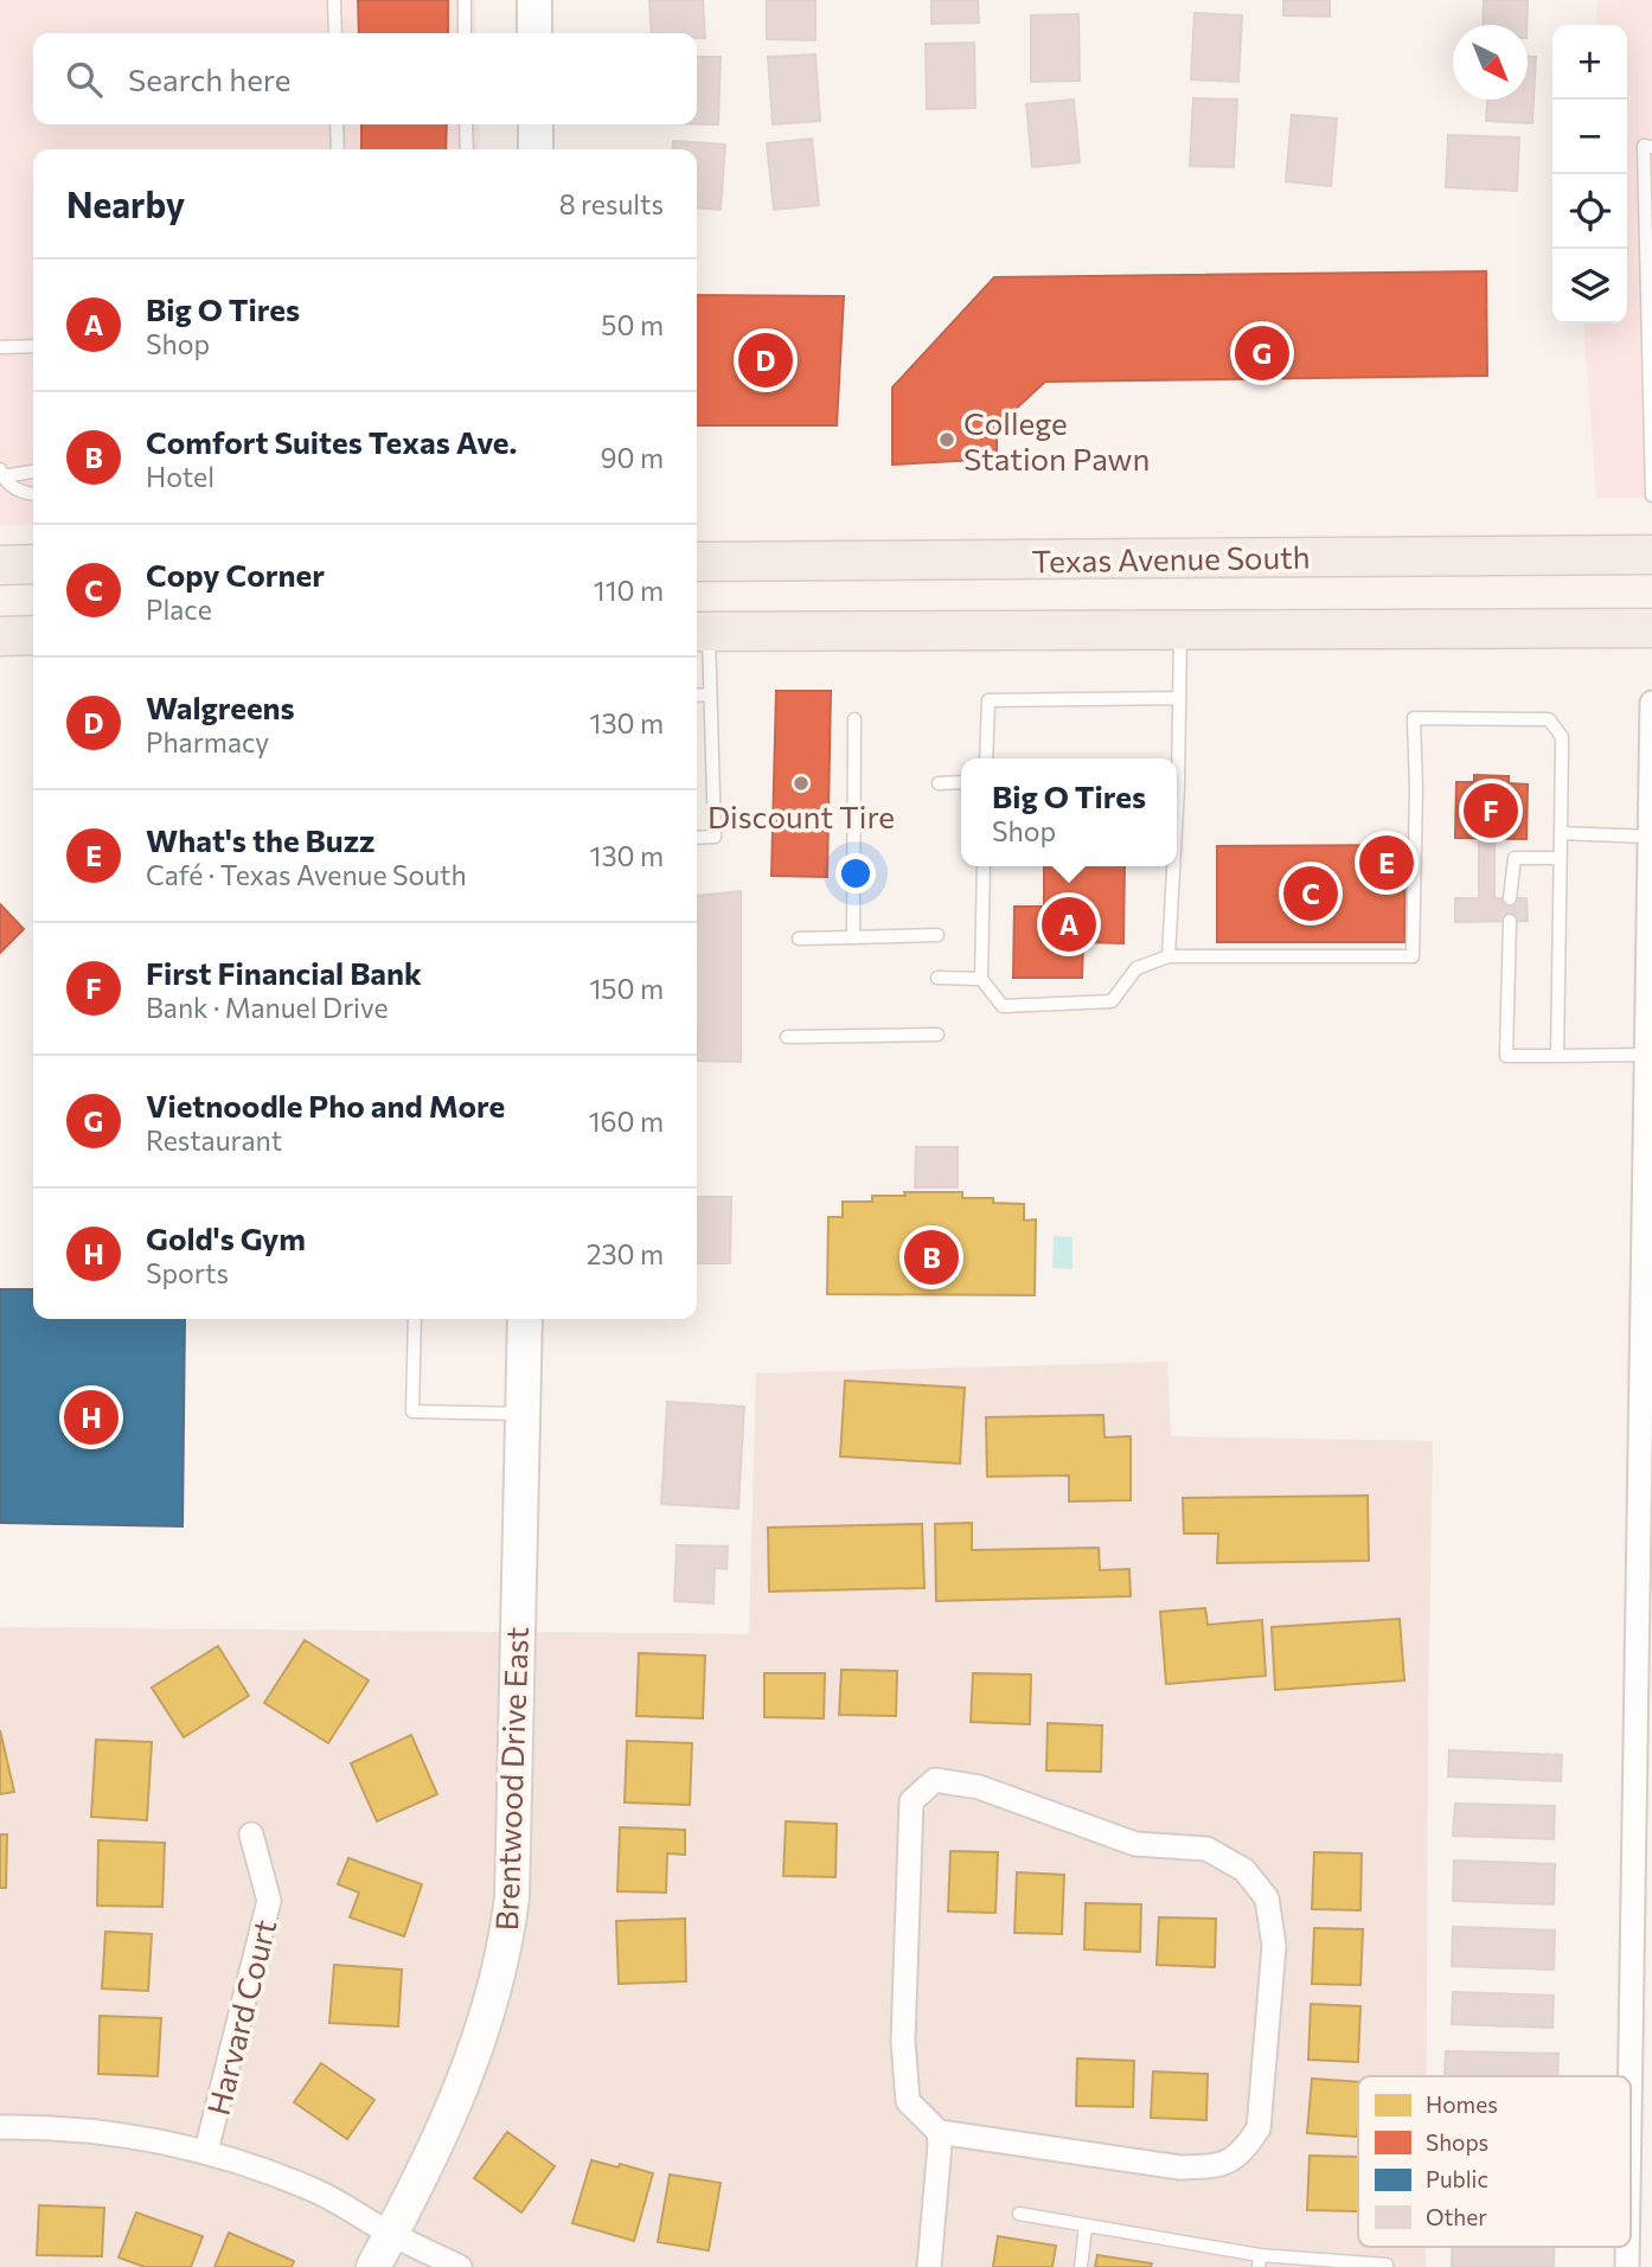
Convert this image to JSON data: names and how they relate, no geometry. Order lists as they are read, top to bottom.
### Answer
{
  "streets": {
    "main road": ["Texas Avenue South"],
    "street": ["Brentwood Drive East", "Harvard Court"]
  },
  "places": ["College Station Pawn", "Discount Tire"],
  "legend": [
    "Homes",
    "Shops",
    "Public",
    "Other"
  ],
  "north": "bottom right",
  "page": {
    "map_buttons": ["+", "−"],
    "search": "Search here",
    "heading": ["Nearby", "8 results"],
    "list": [
      {
        "mark": "A",
        "name": "Big O Tires",
        "note": "Shop",
        "value": "50 m"
      },
      {
        "mark": "B",
        "name": "Comfort Suites Texas Ave.",
        "note": "Hotel",
        "value": "90 m"
      },
      {
        "mark": "C",
        "name": "Copy Corner",
        "note": "Place",
        "value": "110 m"
      },
      {
        "mark": "D",
        "name": "Walgreens",
        "note": "Pharmacy",
        "value": "130 m"
      },
      {
        "mark": "E",
        "name": "What's the Buzz",
        "note": "Café · Texas Avenue South",
        "value": "130 m"
      },
      {
        "mark": "F",
        "name": "First Financial Bank",
        "note": "Bank · Manuel Drive",
        "value": "150 m"
      },
      {
        "mark": "G",
        "name": "Vietnoodle Pho and More",
        "note": "Restaurant",
        "value": "160 m"
      },
      {
        "mark": "H",
        "name": "Gold's Gym",
        "note": "Sports",
        "value": "230 m"
      }
    ],
    "pins": [
      "G",
      "D",
      "F",
      "E",
      "C",
      "A",
      "B",
      "H"
    ],
    "popup": ["Big O Tires", "Shop"]
  }
}
